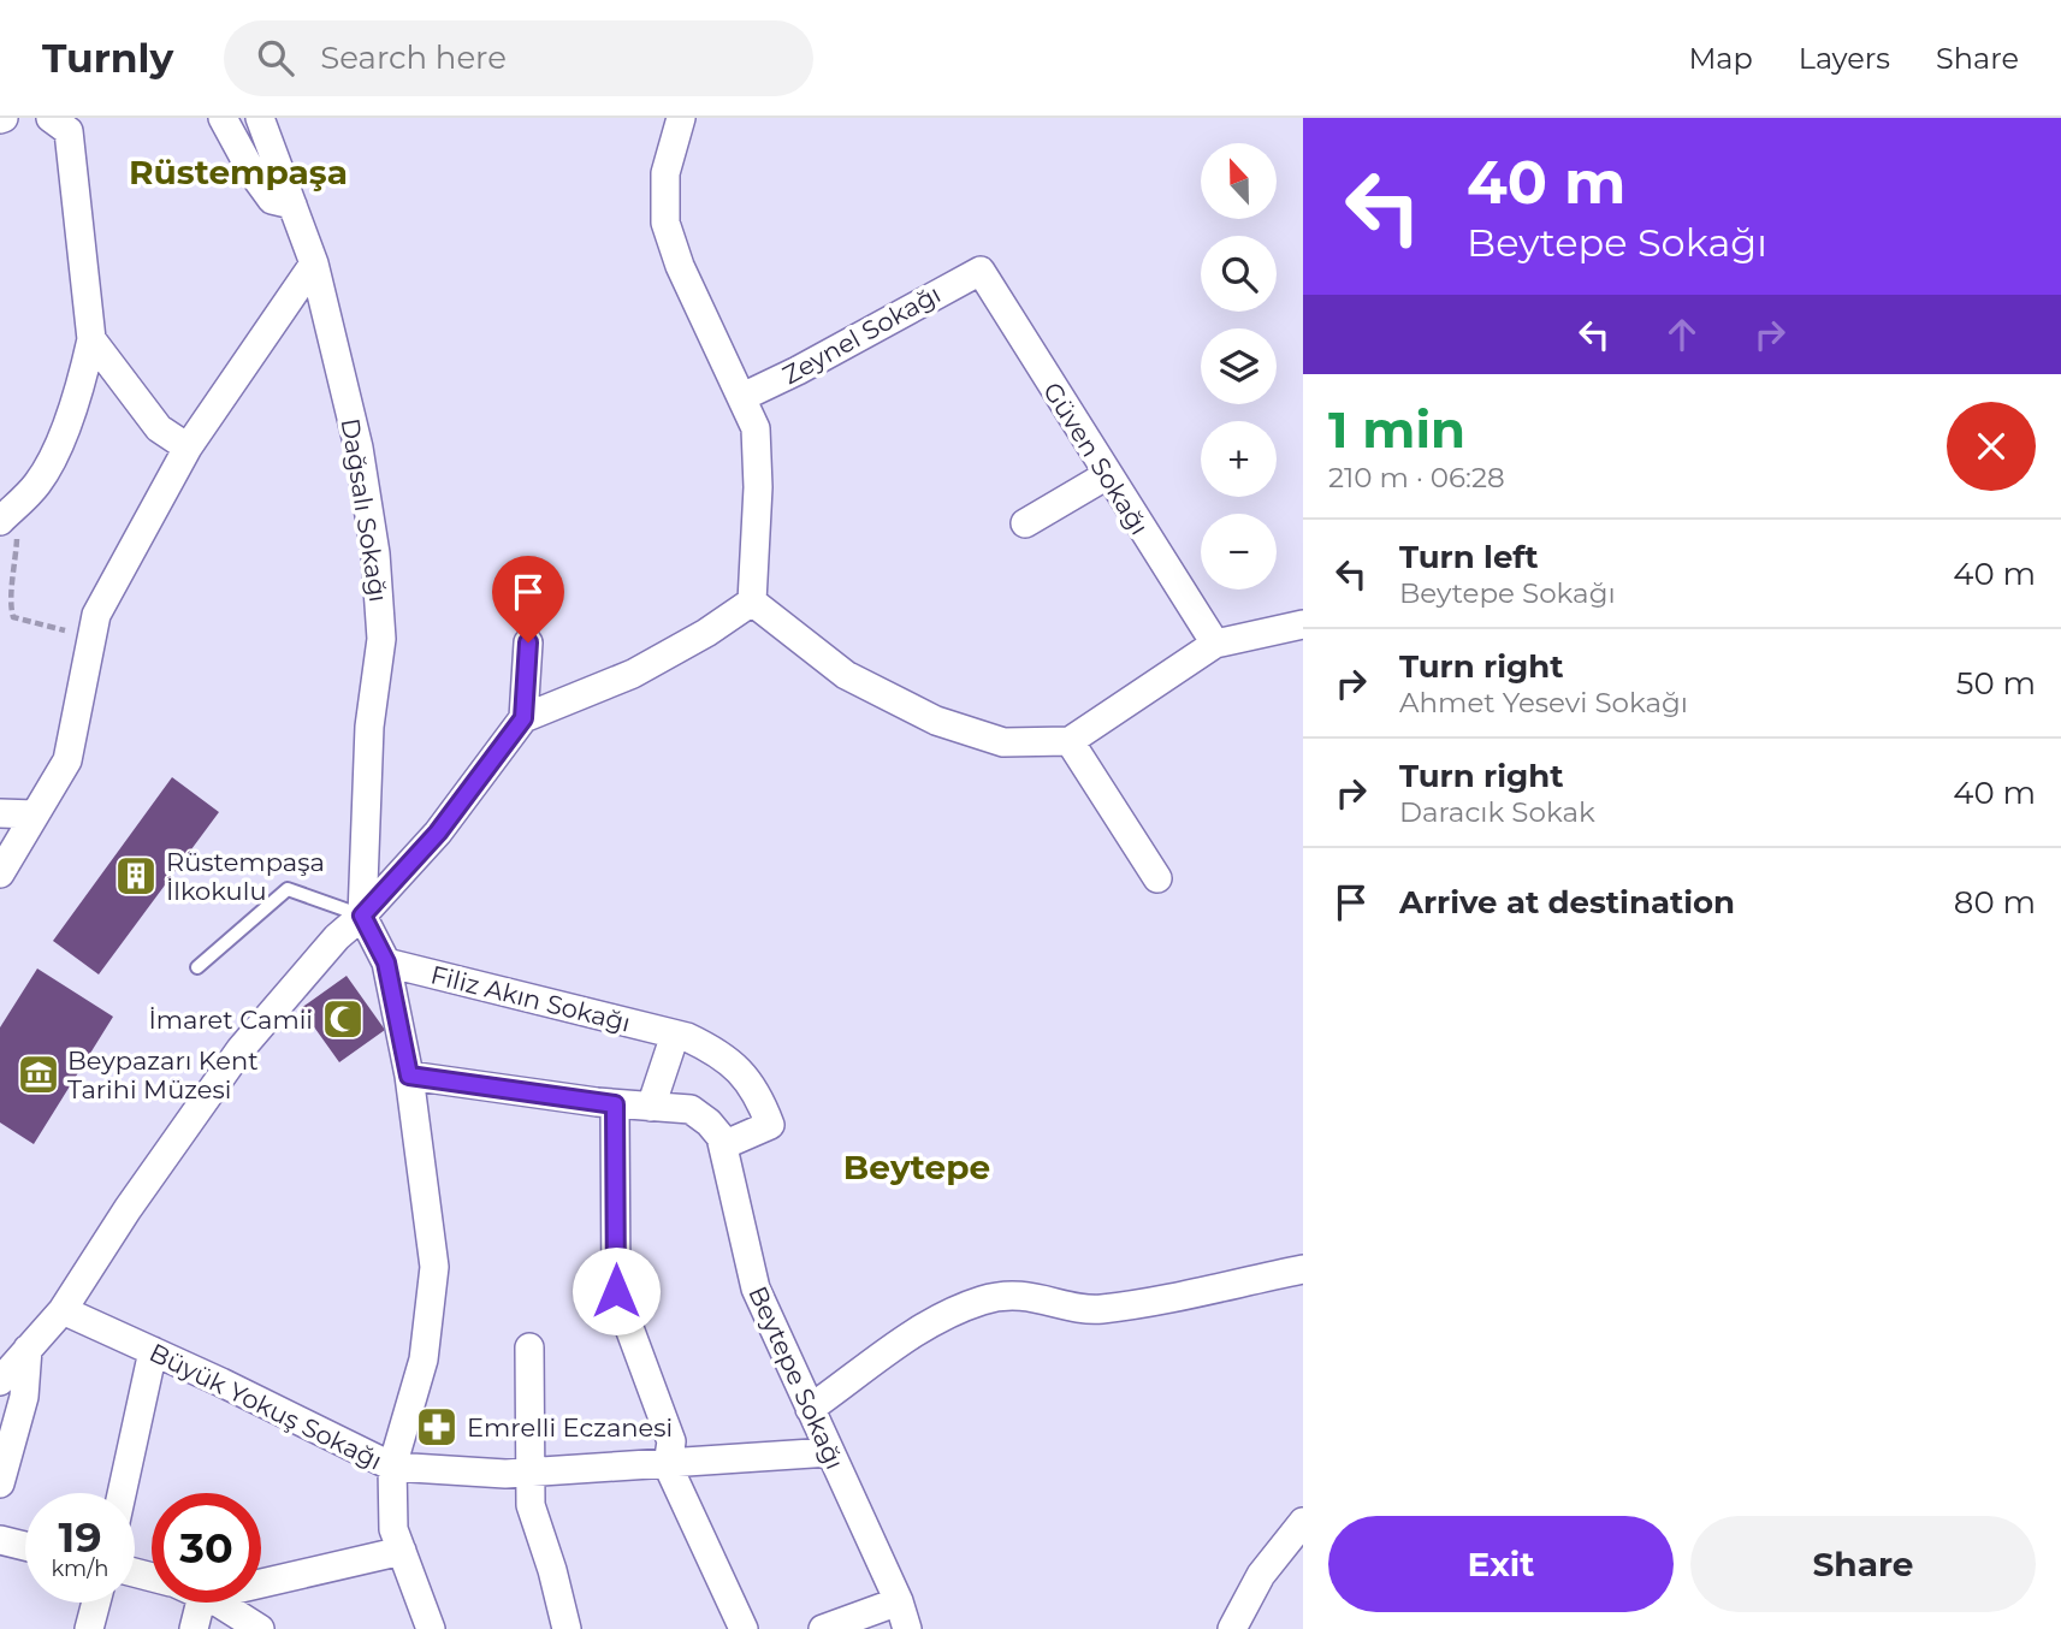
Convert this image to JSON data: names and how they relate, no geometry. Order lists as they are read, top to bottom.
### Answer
{
  "streets": {
    "street": [
      "Zeynel Sokağı",
      "Güven Sokağı",
      "Dağsalı Sokağı",
      "Filiz Akın Sokağı",
      "Beytepe Sokağı",
      "Büyük Yokuş Sokağı"
    ]
  },
  "crossings": [
    ["Zeynel Sokağı", "Güven Sokağı"],
    ["Filiz Akın Sokağı", "Beytepe Sokağı"],
    ["Beytepe Sokağı", "Büyük Yokuş Sokağı"]
  ],
  "districts": ["Rüstempaşa", "Beytepe"],
  "places": {
    "building": ["Rüstempaşa İlkokulu"],
    "mosque": ["İmaret Camii"],
    "museum": ["Beypazarı Kent Tarihi Müzesi"],
    "pharmacy": ["Emrelli Eczanesi"]
  },
  "north": "top",
  "page": {
    "header": "Turnly",
    "search": "Search here",
    "nav": ["Map", "Layers", "Share"],
    "turn": ["40 m", "Beytepe Sokağı"],
    "map_buttons": ["+", "−"],
    "heading": ["1 min", "210 m · 06:28"],
    "list": [
      {
        "name": "Turn left",
        "note": "Beytepe Sokağı",
        "value": "40 m"
      },
      {
        "name": "Turn right",
        "note": "Ahmet Yesevi Sokağı",
        "value": "50 m"
      },
      {
        "name": "Turn right",
        "note": "Daracık Sokak",
        "value": "40 m"
      },
      {
        "name": "Arrive at destination",
        "value": "80 m"
      }
    ],
    "speed": "19 km/h",
    "limit": "30",
    "buttons": ["Exit", "Share"]
  }
}
